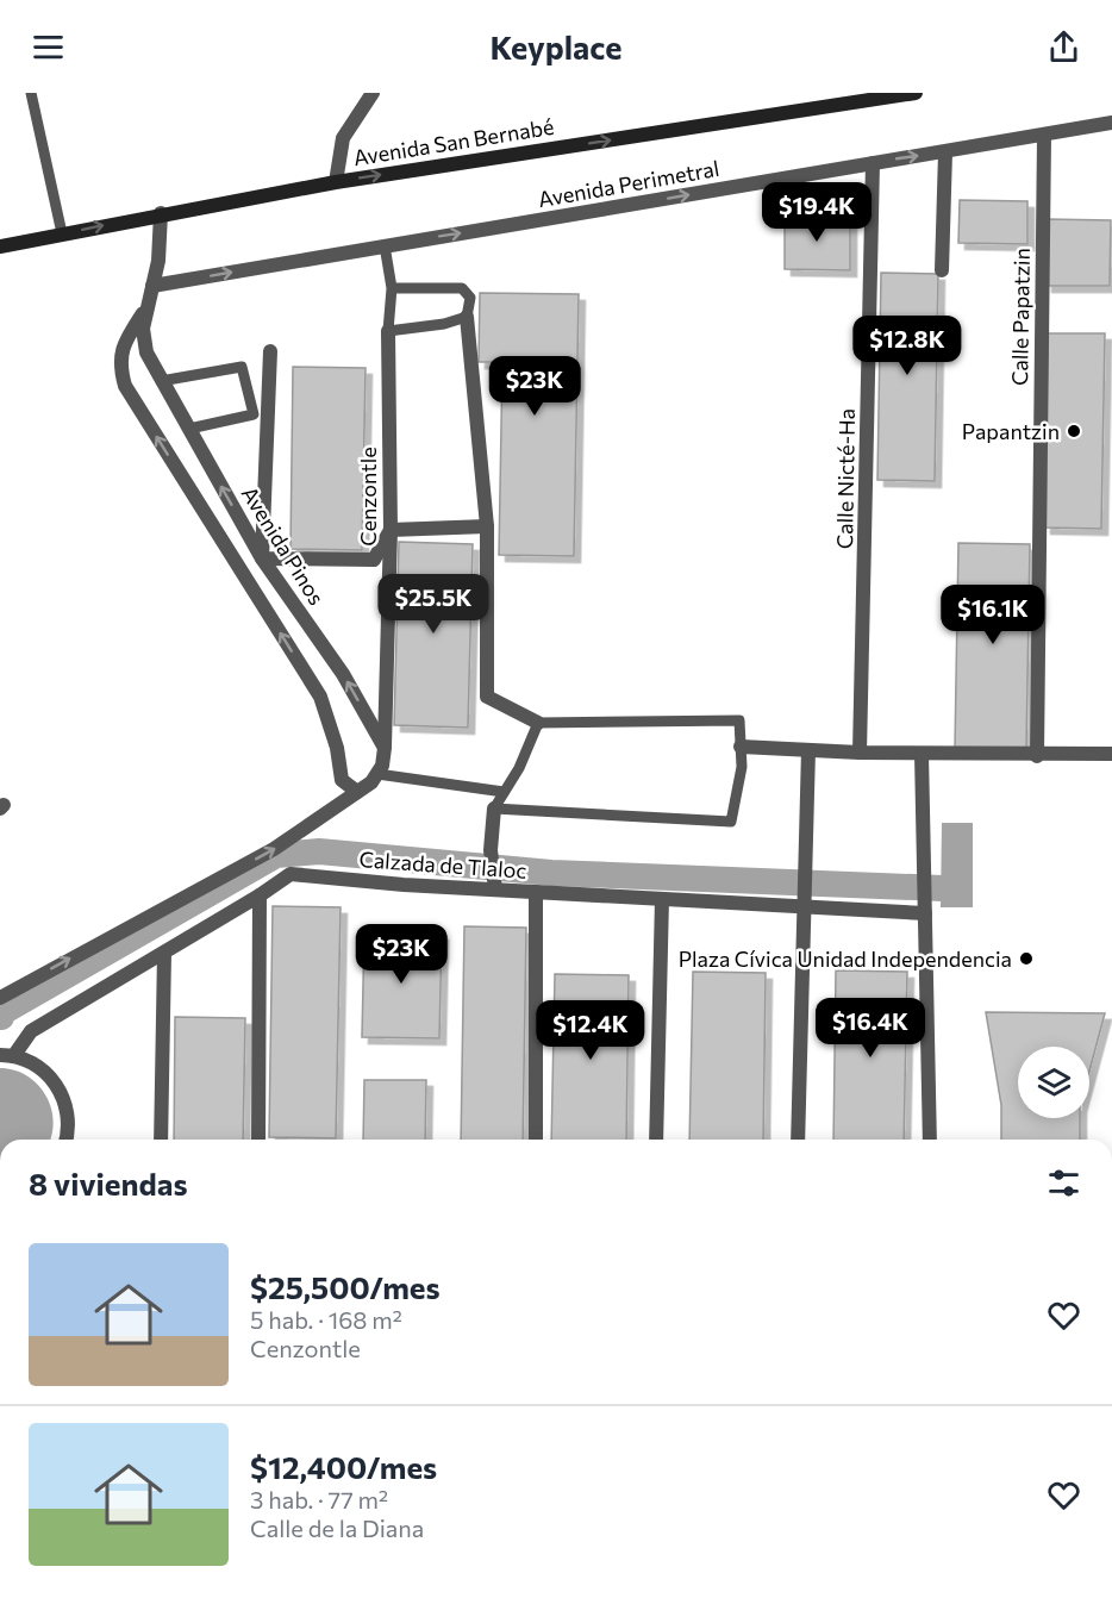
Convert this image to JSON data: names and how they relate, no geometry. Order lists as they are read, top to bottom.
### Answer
{
  "streets": {
    "main road": ["Avenida San Bernabé"],
    "street": [
      "Avenida Perimetral",
      "Calle Papatzin",
      "Calle Nicté-Ha",
      "Cenzontle",
      "Avenida Pinos",
      "Calzada de Tlaloc"
    ]
  },
  "crossings": [
    ["Avenida San Bernabé", "Avenida Pinos"],
    ["Avenida Perimetral", "Calle Papatzin"],
    ["Avenida Perimetral", "Calle Nicté-Ha"],
    ["Avenida Perimetral", "Avenida Pinos"],
    ["Cenzontle", "Avenida Pinos"]
  ],
  "one_way": ["Avenida San Bernabé", "Avenida Perimetral", "Avenida Pinos"],
  "places": ["Papantzin", "Plaza Cívica Unidad Independencia"],
  "page": {
    "header": "Keyplace",
    "price": [
      "$19.4K",
      "$12.8K",
      "$23K",
      "$25.5K",
      "$16.1K",
      "$23K",
      "$16.4K",
      "$12.4K"
    ],
    "heading": "8 viviendas",
    "list": [
      {
        "name": "$25,500/mes",
        "note": "5 hab. · 168 m² · Cenzontle"
      },
      {
        "name": "$12,400/mes",
        "note": "3 hab. · 77 m² · Calle de la Diana"
      }
    ]
  }
}
